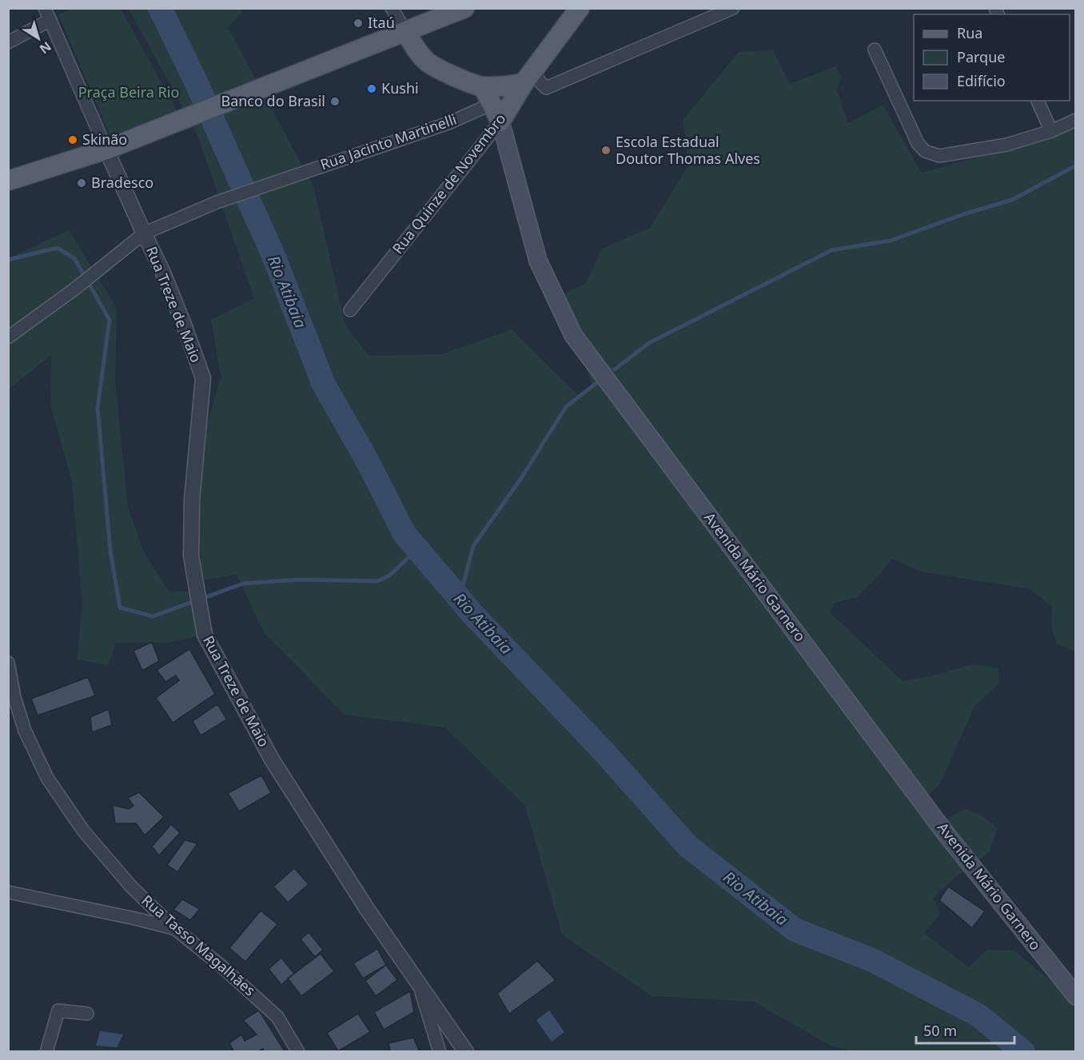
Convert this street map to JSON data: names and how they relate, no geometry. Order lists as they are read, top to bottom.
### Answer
{
  "streets": {
    "main road": ["Rua Quinze de Novembro", "Avenida Mário Garnero"],
    "street": ["Rua Jacinto Martinelli", "Rua Treze de Maio", "Rua Tasso Magalhães"]
  },
  "crossings": [
    ["Rua Jacinto Martinelli", "Rua Treze de Maio"],
    ["Rua Quinze de Novembro", "Avenida Mário Garnero"]
  ],
  "water": ["Rio Atibaia"],
  "parks": ["Praça Beira Rio"],
  "places": [
    "Itaú",
    "Kushi",
    "Banco do Brasil",
    "Skinão",
    "Escola Estadual Doutor Thomas Alves",
    "Bradesco"
  ],
  "legend": ["Rua", "Parque", "Edifício"],
  "scale_bar": "50 m",
  "north": "bottom right"
}
